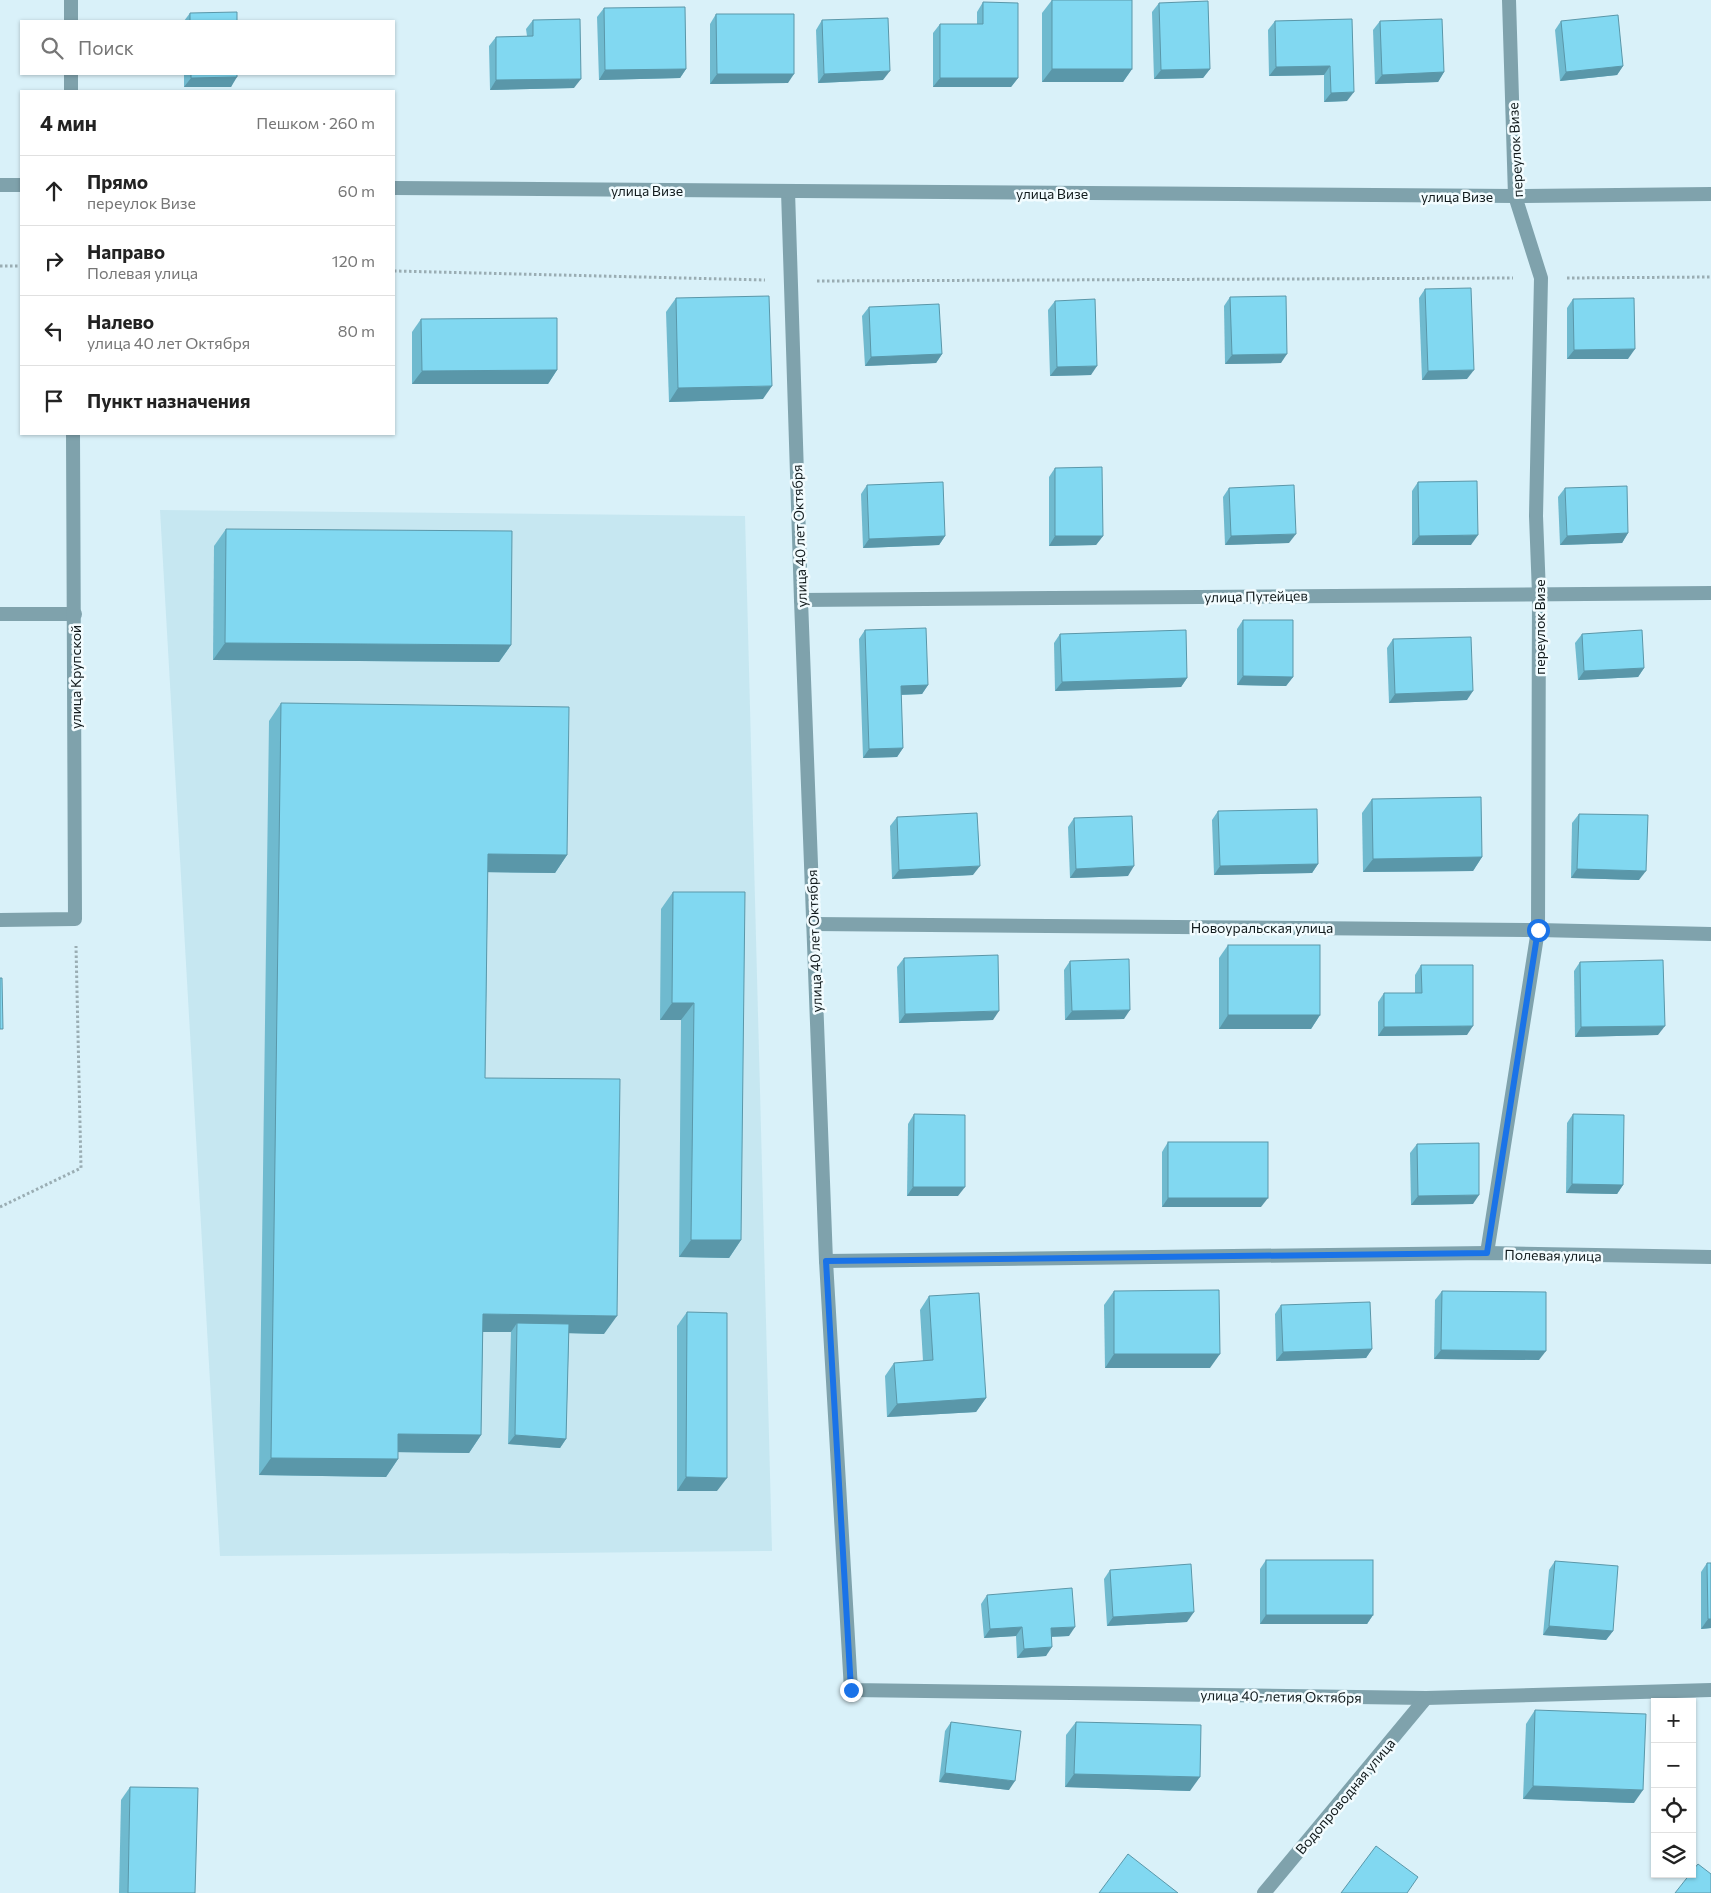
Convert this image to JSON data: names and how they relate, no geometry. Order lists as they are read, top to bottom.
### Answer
{
  "streets": {
    "street": [
      "переулок Визе",
      "улица Визе",
      "улица 40 лет Октября",
      "улица Путейцев",
      "улица Крупской",
      "Новоуральская улица",
      "Полевая улица",
      "улица 40-летия Октября",
      "Водопроводная улица"
    ]
  },
  "crossings": [
    ["переулок Визе", "улица Визе"],
    ["переулок Визе", "улица Путейцев"],
    ["переулок Визе", "Новоуральская улица"],
    ["переулок Визе", "Полевая улица"],
    ["улица Визе", "улица 40 лет Октября"],
    ["улица 40 лет Октября", "улица Путейцев"],
    ["улица 40 лет Октября", "Новоуральская улица"],
    ["улица 40 лет Октября", "Полевая улица"],
    ["улица 40 лет Октября", "улица 40-летия Октября"],
    ["улица 40-летия Октября", "Водопроводная улица"]
  ],
  "page": {
    "search": "Поиск",
    "heading": ["4 мин", "Пешком · 260 m"],
    "list": [
      ["Прямо", "переулок Визе", "60 m"],
      ["Направо", "Полевая улица", "120 m"],
      ["Налево", "улица 40 лет Октября", "80 m"],
      "Пункт назначения"
    ],
    "map_buttons": ["+", "−"]
  }
}
